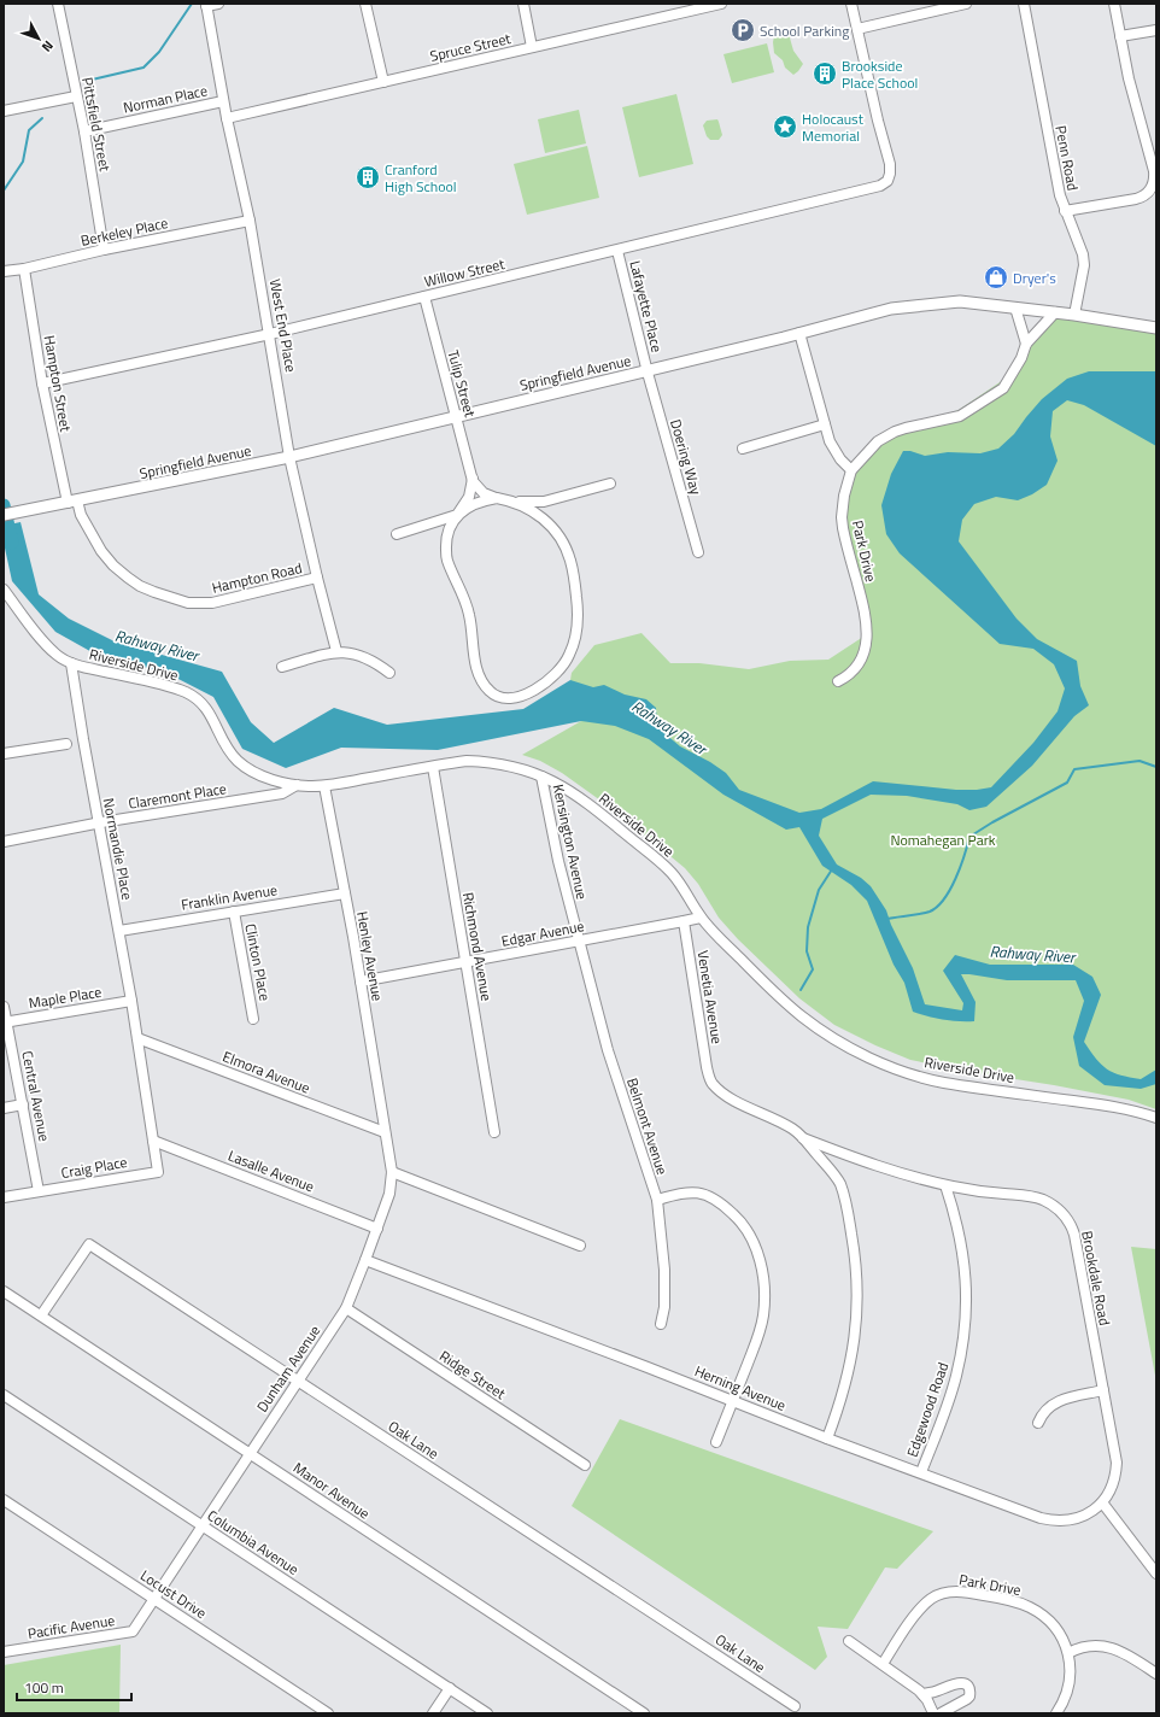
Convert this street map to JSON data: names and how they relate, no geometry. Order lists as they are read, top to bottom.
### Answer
{
  "streets": {
    "street": [
      "Spruce Street",
      "Norman Place",
      "Pittsfield Street",
      "Penn Road",
      "Berkeley Place",
      "Willow Street",
      "Lafayette Place",
      "West End Place",
      "Springfield Avenue",
      "Hampton Street",
      "Tulip Street",
      "Doering Way",
      "Park Drive",
      "Hampton Road",
      "Riverside Drive",
      "Claremont Place",
      "Kensington Avenue",
      "Normandie Place",
      "Franklin Avenue",
      "Edgar Avenue",
      "Richmond Avenue",
      "Henley Avenue",
      "Clinton Place",
      "Maple Place",
      "Venetia Avenue",
      "Elmora Avenue",
      "Central Avenue",
      "Belmont Avenue",
      "Craig Place",
      "Lasalle Avenue",
      "Brookdale Road",
      "Dunham Avenue",
      "Ridge Street",
      "Herning Avenue",
      "Edgewood Road",
      "Oak Lane",
      "Manor Avenue",
      "Columbia Avenue",
      "Locust Drive",
      "Pacific Avenue"
    ]
  },
  "crossings": [
    ["Spruce Street", "West End Place"],
    ["Norman Place", "Pittsfield Street"],
    ["Norman Place", "West End Place"],
    ["Pittsfield Street", "Berkeley Place"],
    ["Penn Road", "Springfield Avenue"],
    ["Berkeley Place", "West End Place"],
    ["Berkeley Place", "Hampton Street"],
    ["Willow Street", "Lafayette Place"],
    ["Willow Street", "West End Place"],
    ["Willow Street", "Hampton Street"],
    ["Willow Street", "Tulip Street"],
    ["Lafayette Place", "Springfield Avenue"],
    ["Lafayette Place", "Doering Way"],
    ["West End Place", "Springfield Avenue"],
    ["West End Place", "Hampton Road"],
    ["Springfield Avenue", "Hampton Street"],
    ["Springfield Avenue", "Tulip Street"],
    ["Springfield Avenue", "Doering Way"],
    ["Springfield Avenue", "Park Drive"],
    ["Springfield Avenue", "Hampton Road"],
    ["Hampton Street", "Hampton Road"],
    ["Riverside Drive", "Claremont Place"],
    ["Riverside Drive", "Kensington Avenue"],
    ["Riverside Drive", "Normandie Place"],
    ["Riverside Drive", "Edgar Avenue"],
    ["Riverside Drive", "Richmond Avenue"],
    ["Riverside Drive", "Henley Avenue"],
    ["Claremont Place", "Normandie Place"],
    ["Kensington Avenue", "Edgar Avenue"],
    ["Kensington Avenue", "Belmont Avenue"],
    ["Normandie Place", "Franklin Avenue"],
    ["Normandie Place", "Maple Place"],
    ["Normandie Place", "Elmora Avenue"],
    ["Normandie Place", "Craig Place"],
    ["Normandie Place", "Lasalle Avenue"],
    ["Franklin Avenue", "Henley Avenue"],
    ["Franklin Avenue", "Clinton Place"],
    ["Edgar Avenue", "Richmond Avenue"],
    ["Edgar Avenue", "Henley Avenue"],
    ["Edgar Avenue", "Venetia Avenue"],
    ["Edgar Avenue", "Belmont Avenue"],
    ["Henley Avenue", "Elmora Avenue"],
    ["Henley Avenue", "Dunham Avenue"],
    ["Maple Place", "Central Avenue"],
    ["Venetia Avenue", "Brookdale Road"],
    ["Elmora Avenue", "Dunham Avenue"],
    ["Central Avenue", "Craig Place"],
    ["Craig Place", "Lasalle Avenue"],
    ["Lasalle Avenue", "Dunham Avenue"],
    ["Brookdale Road", "Herning Avenue"],
    ["Brookdale Road", "Edgewood Road"],
    ["Dunham Avenue", "Ridge Street"],
    ["Dunham Avenue", "Herning Avenue"],
    ["Dunham Avenue", "Oak Lane"],
    ["Dunham Avenue", "Manor Avenue"],
    ["Dunham Avenue", "Columbia Avenue"],
    ["Dunham Avenue", "Locust Drive"],
    ["Dunham Avenue", "Pacific Avenue"],
    ["Herning Avenue", "Edgewood Road"],
    ["Oak Lane", "Manor Avenue"],
    ["Locust Drive", "Pacific Avenue"]
  ],
  "water": ["Rahway River"],
  "parks": ["Nomahegan Park"],
  "places": {
    "parking": ["School Parking"],
    "building": ["Brookside Place School", "Cranford High School"],
    "place": ["Holocaust Memorial"],
    "shop": ["Dryer's"]
  },
  "scale_bar": "100 m",
  "north": "bottom right"
}
